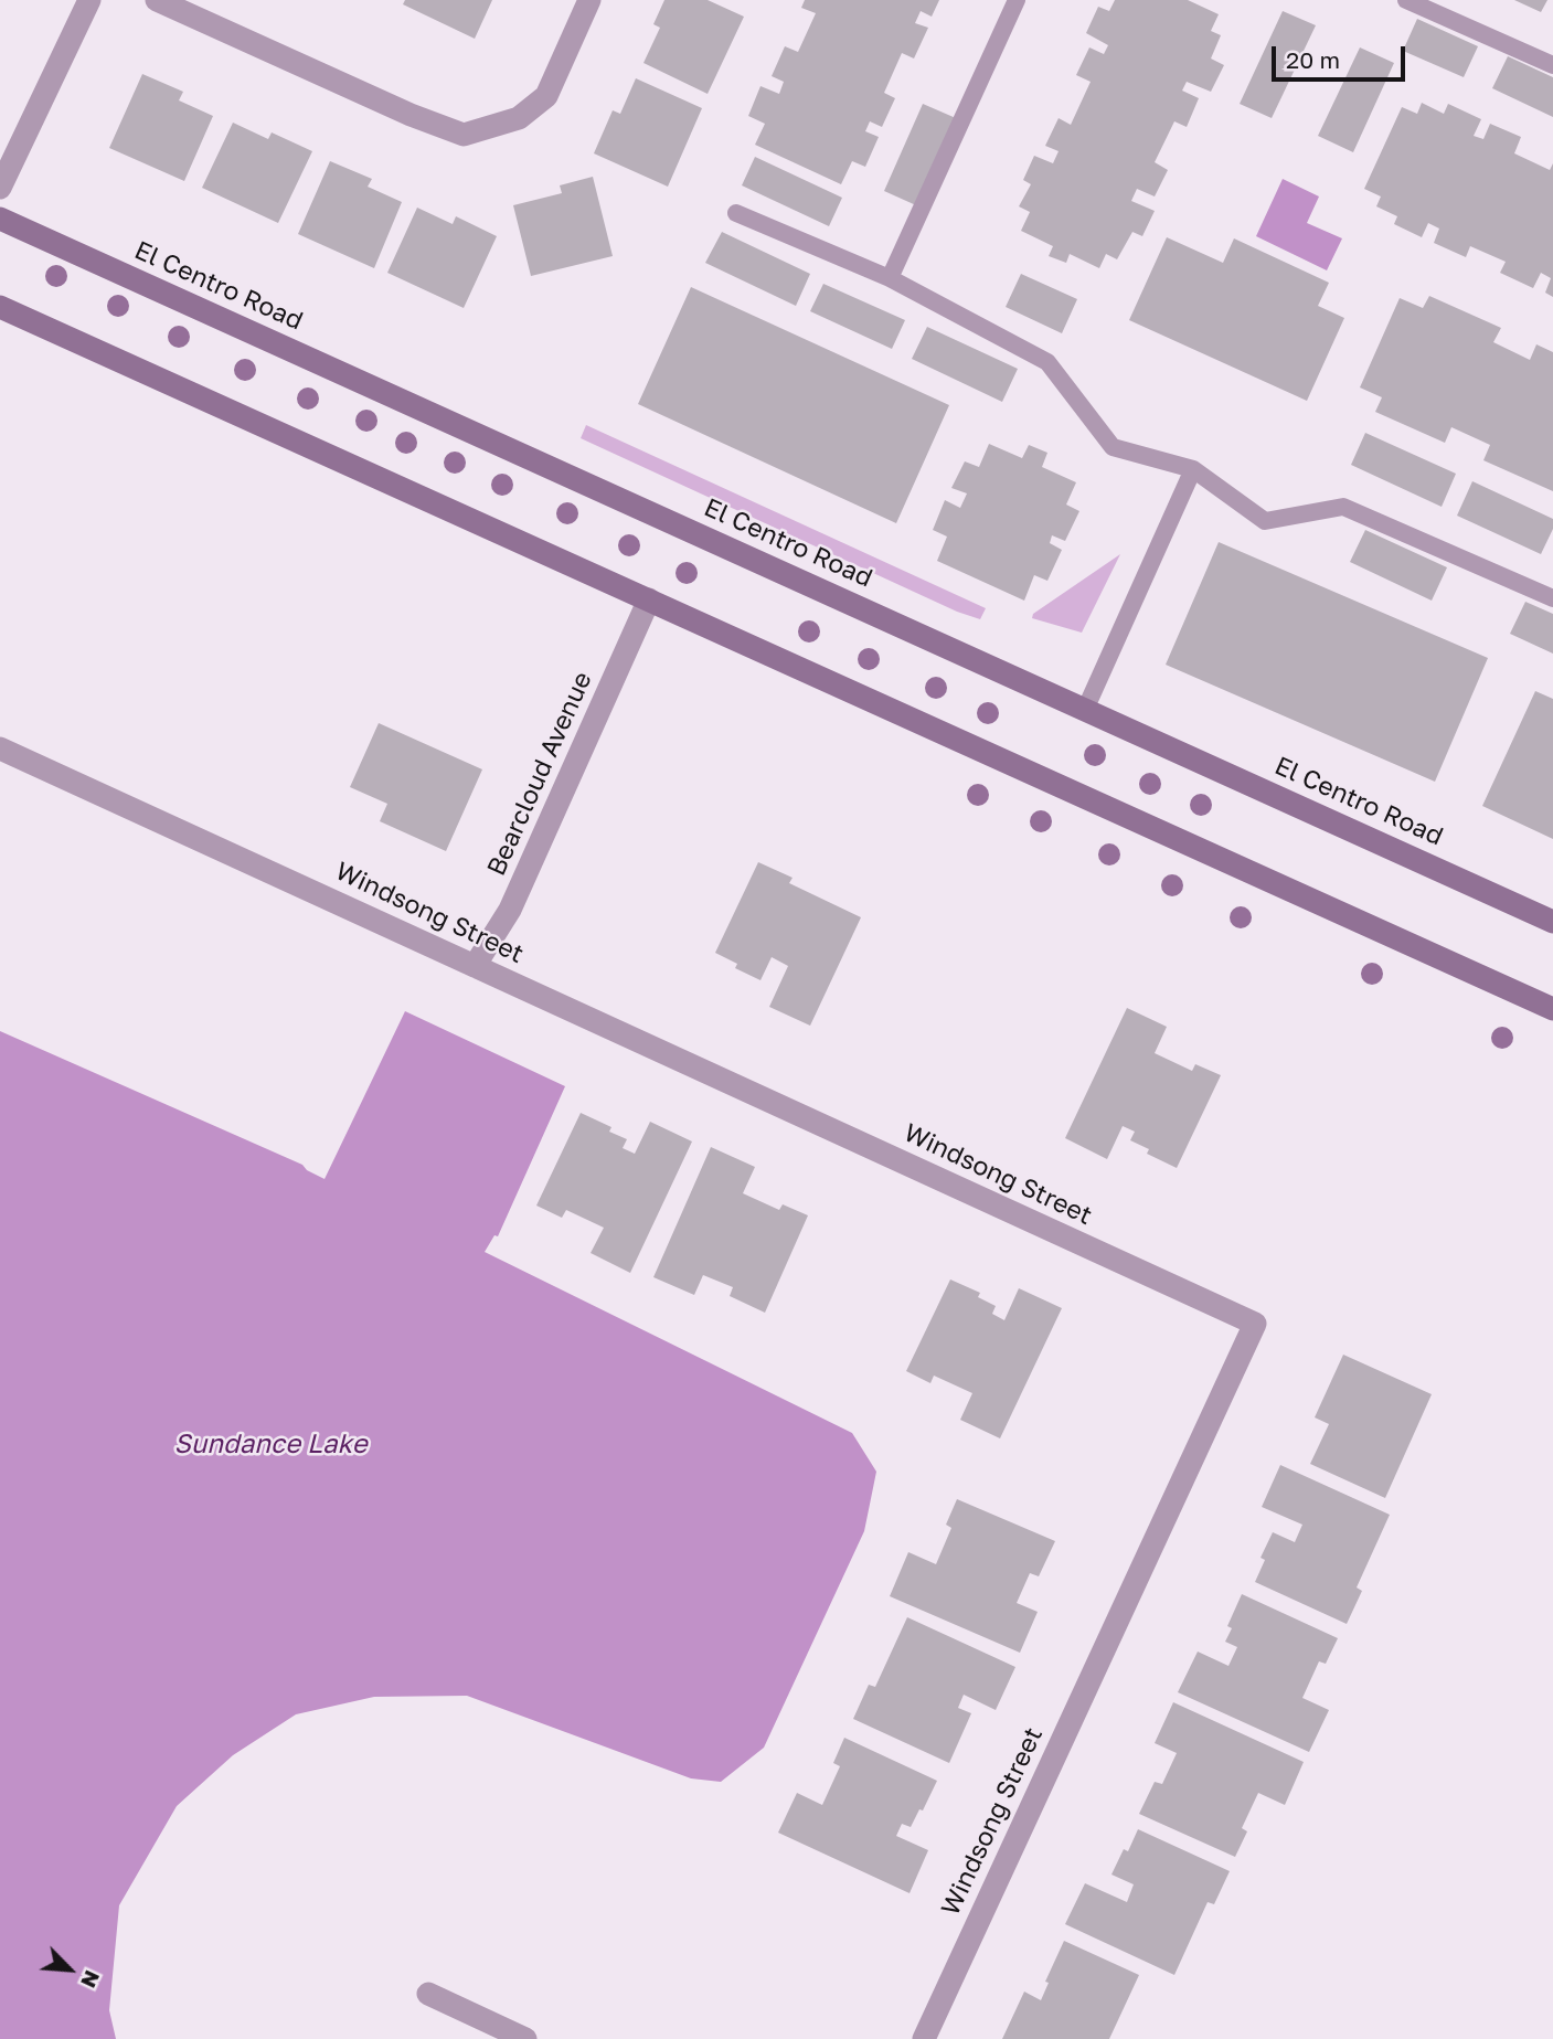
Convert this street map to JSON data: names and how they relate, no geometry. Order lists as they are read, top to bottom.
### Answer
{
  "streets": {
    "main road": ["El Centro Road"],
    "street": ["Bearcloud Avenue", "Windsong Street"]
  },
  "crossings": [
    ["Bearcloud Avenue", "Windsong Street"]
  ],
  "water": ["Sundance Lake"],
  "scale_bar": "20 m",
  "north": "bottom right"
}
